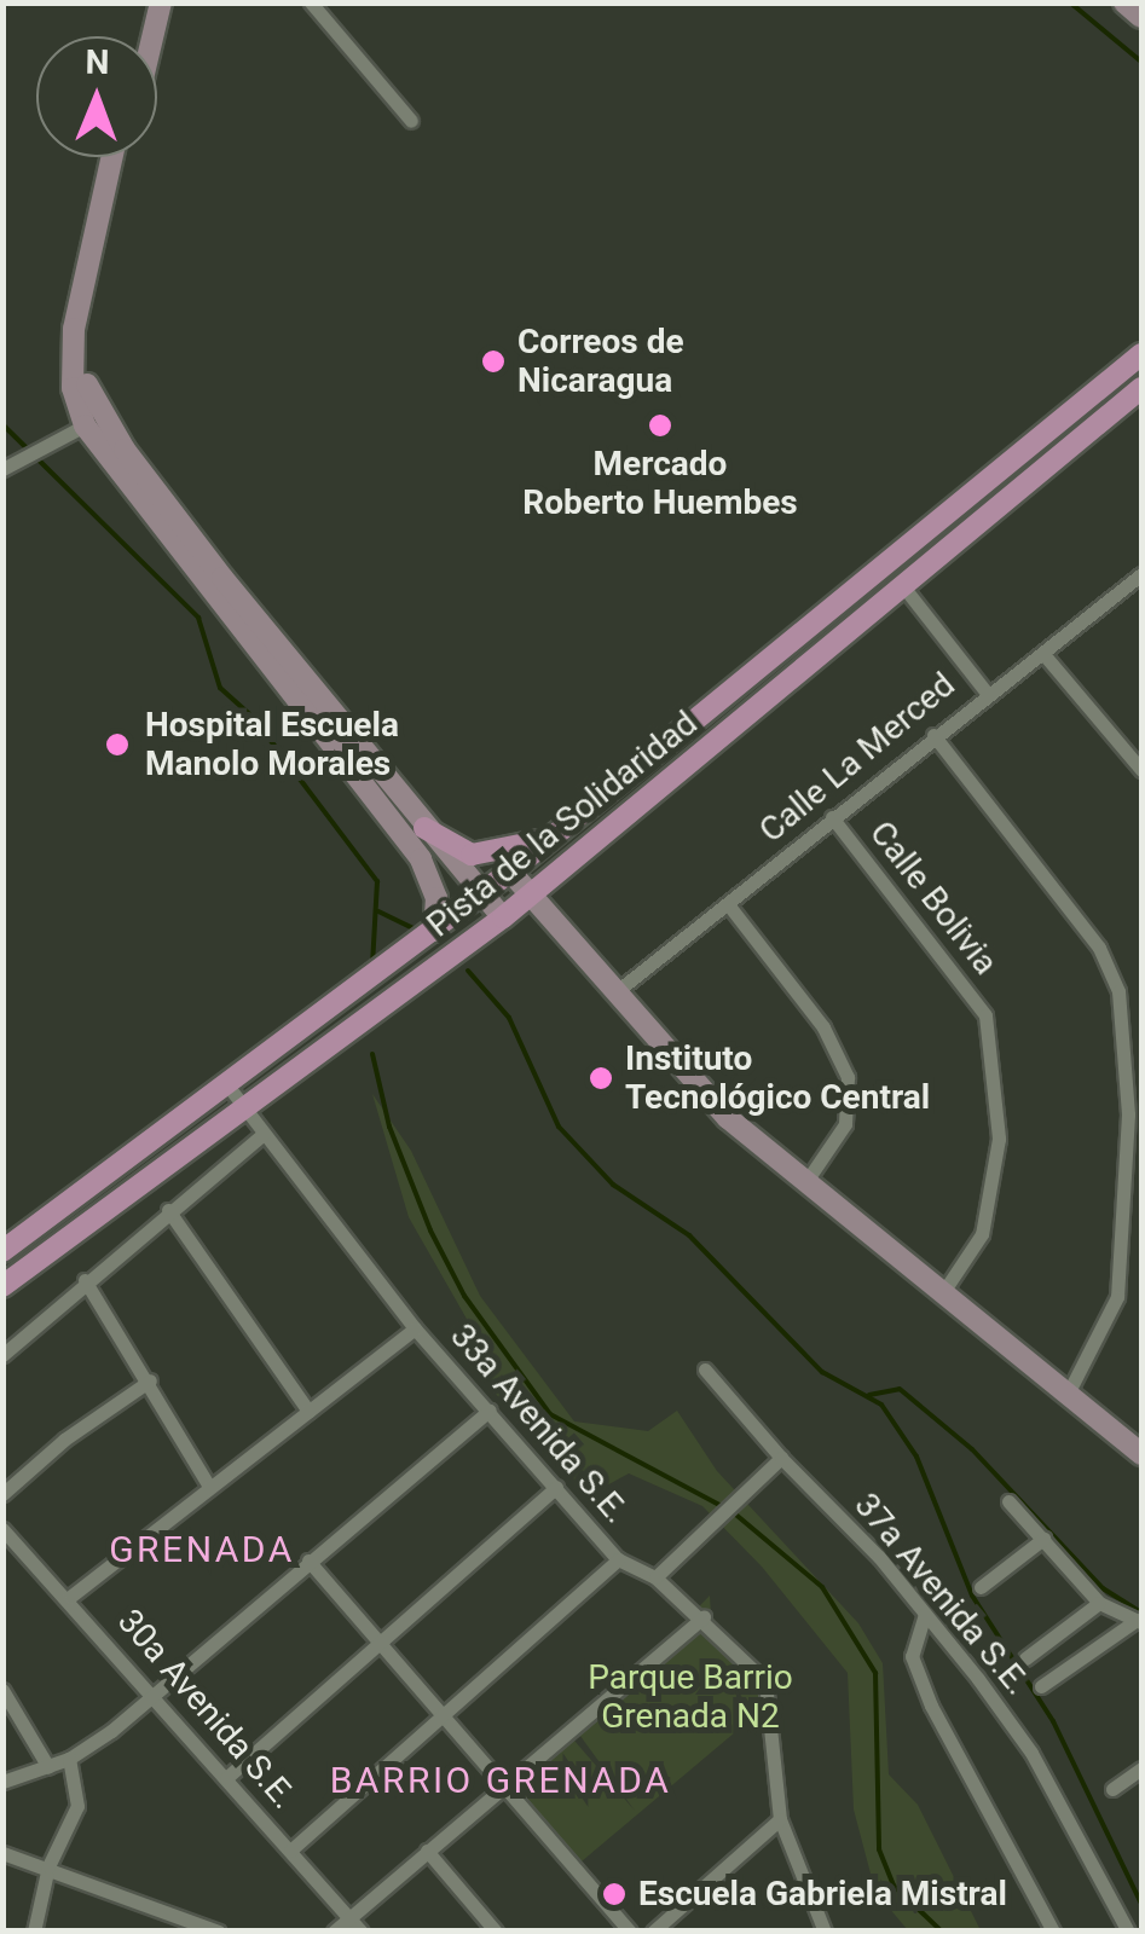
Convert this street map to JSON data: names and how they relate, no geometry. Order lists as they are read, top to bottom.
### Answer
{
  "streets": {
    "main road": ["Pista de la Solidaridad"],
    "street": [
      "Calle La Merced",
      "Calle Bolivia",
      "33a Avenida S.E.",
      "37a Avenida S.E.",
      "30a Avenida S.E."
    ]
  },
  "crossings": [
    ["Calle La Merced", "Calle Bolivia"],
    ["Pista de la Solidaridad", "33a Avenida S.E."]
  ],
  "districts": ["GRENADA", "BARRIO GRENADA"],
  "parks": ["Parque Barrio Grenada N2"],
  "places": [
    "Correos de Nicaragua",
    "Mercado Roberto Huembes",
    "Hospital Escuela Manolo Morales",
    "Instituto Tecnológico Central",
    "Escuela Gabriela Mistral"
  ],
  "north": "top"
}
